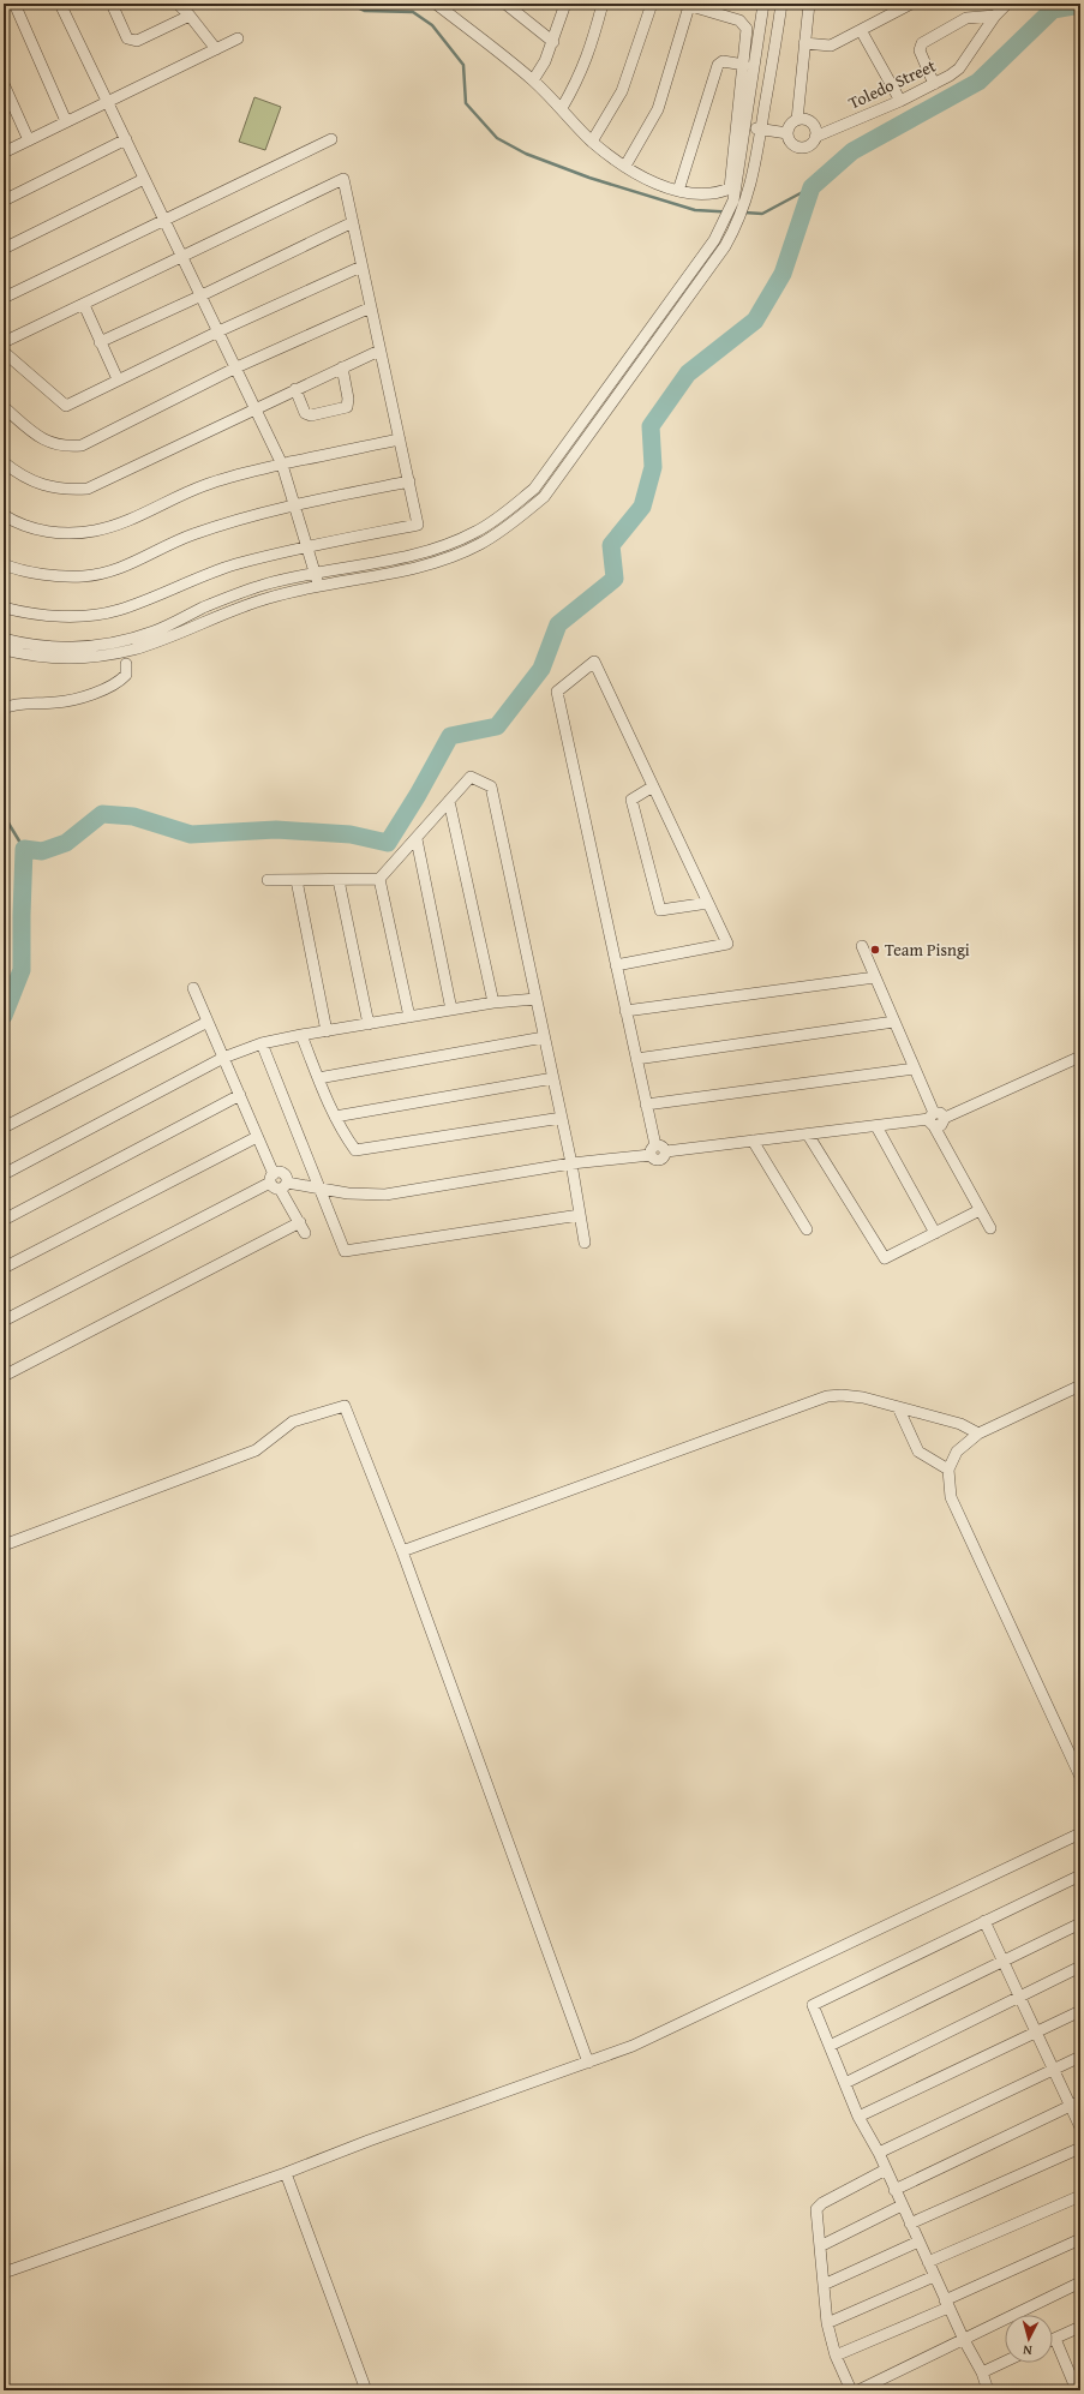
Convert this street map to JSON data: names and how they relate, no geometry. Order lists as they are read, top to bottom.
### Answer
{
  "streets": {
    "street": ["Toledo Street"]
  },
  "places": ["Team Pisngi"],
  "north": "bottom"
}
